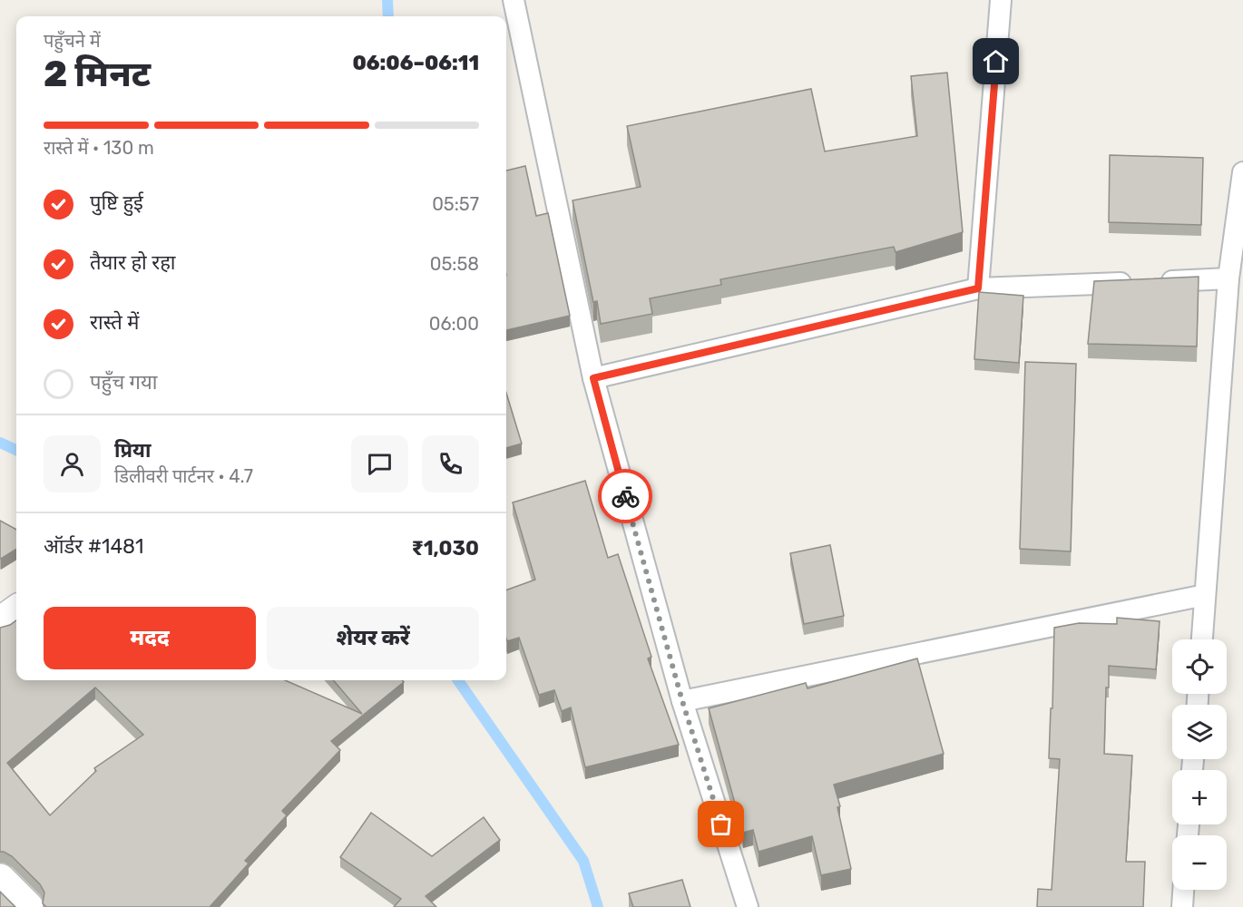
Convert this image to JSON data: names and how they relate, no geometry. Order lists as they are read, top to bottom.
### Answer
{
  "page": {
    "heading": ["2 मिनट", "पहुँचने में", "06:06–06:11"],
    "panel": [
      "प्रिया",
      "डिलीवरी पार्टनर · 4.7",
      "ऑर्डर #1481",
      "₹1,030"
    ],
    "bar": "रास्ते में · 130 m",
    "list": [
      ["पुष्टि हुई", "05:57"],
      ["तैयार हो रहा", "05:58"],
      ["रास्ते में", "06:00"],
      "पहुँच गया"
    ],
    "buttons": ["मदद", "शेयर करें"],
    "map_buttons": ["+", "−"]
  }
}
